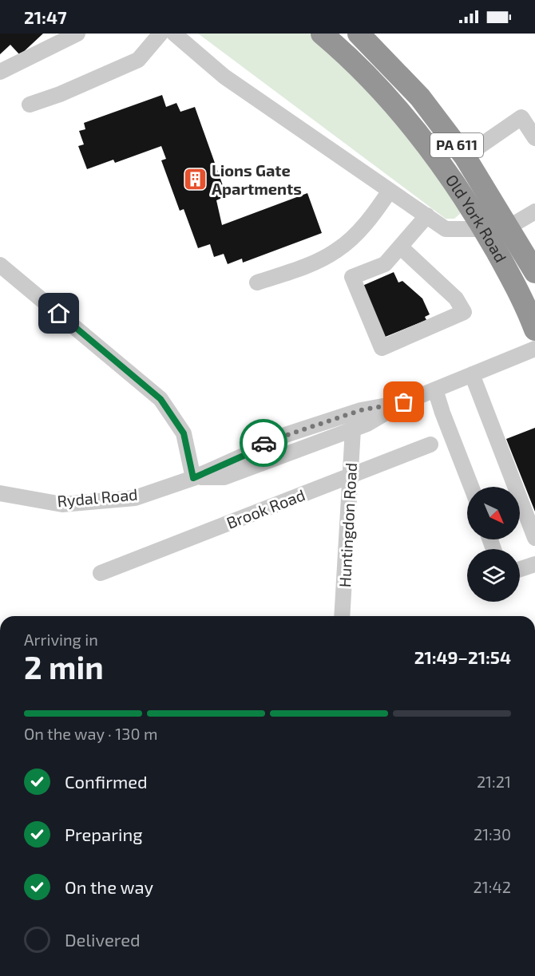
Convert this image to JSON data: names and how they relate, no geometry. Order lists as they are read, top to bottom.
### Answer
{
  "streets": {
    "highway": ["PA 611", "Old York Road"],
    "street": ["Rydal Road", "Brook Road", "Huntingdon Road"]
  },
  "crossings": [
    ["Rydal Road", "Huntingdon Road"],
    ["Brook Road", "Huntingdon Road"]
  ],
  "places": {
    "building": ["Lions Gate Apartments"]
  },
  "north": "bottom right",
  "page": {
    "status": "21:47",
    "heading": ["2 min", "Arriving in", "21:49–21:54"],
    "bar": "On the way · 130 m",
    "list": [
      ["Confirmed", "21:21"],
      ["Preparing", "21:30"],
      ["On the way", "21:42"],
      "Delivered"
    ]
  }
}
